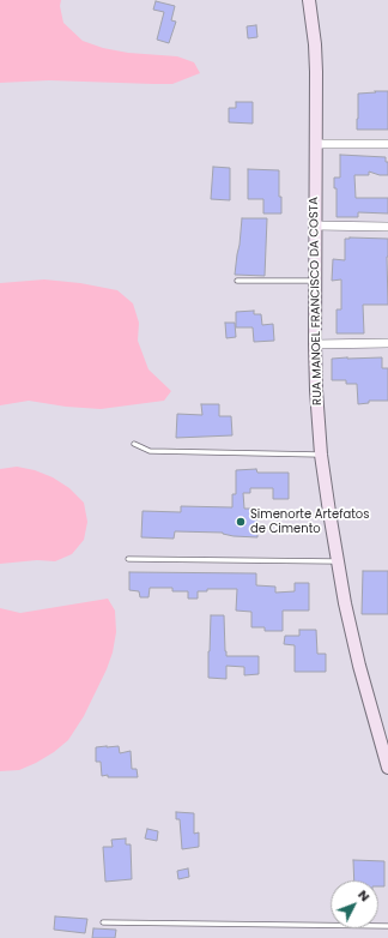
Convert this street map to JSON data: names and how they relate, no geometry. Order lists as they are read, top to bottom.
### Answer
{
  "streets": {
    "main road": ["RUA MANOEL FRANCISCO DA COSTA"]
  },
  "places": ["Simenorte Artefatos de Cimento"],
  "north": "top right"
}
